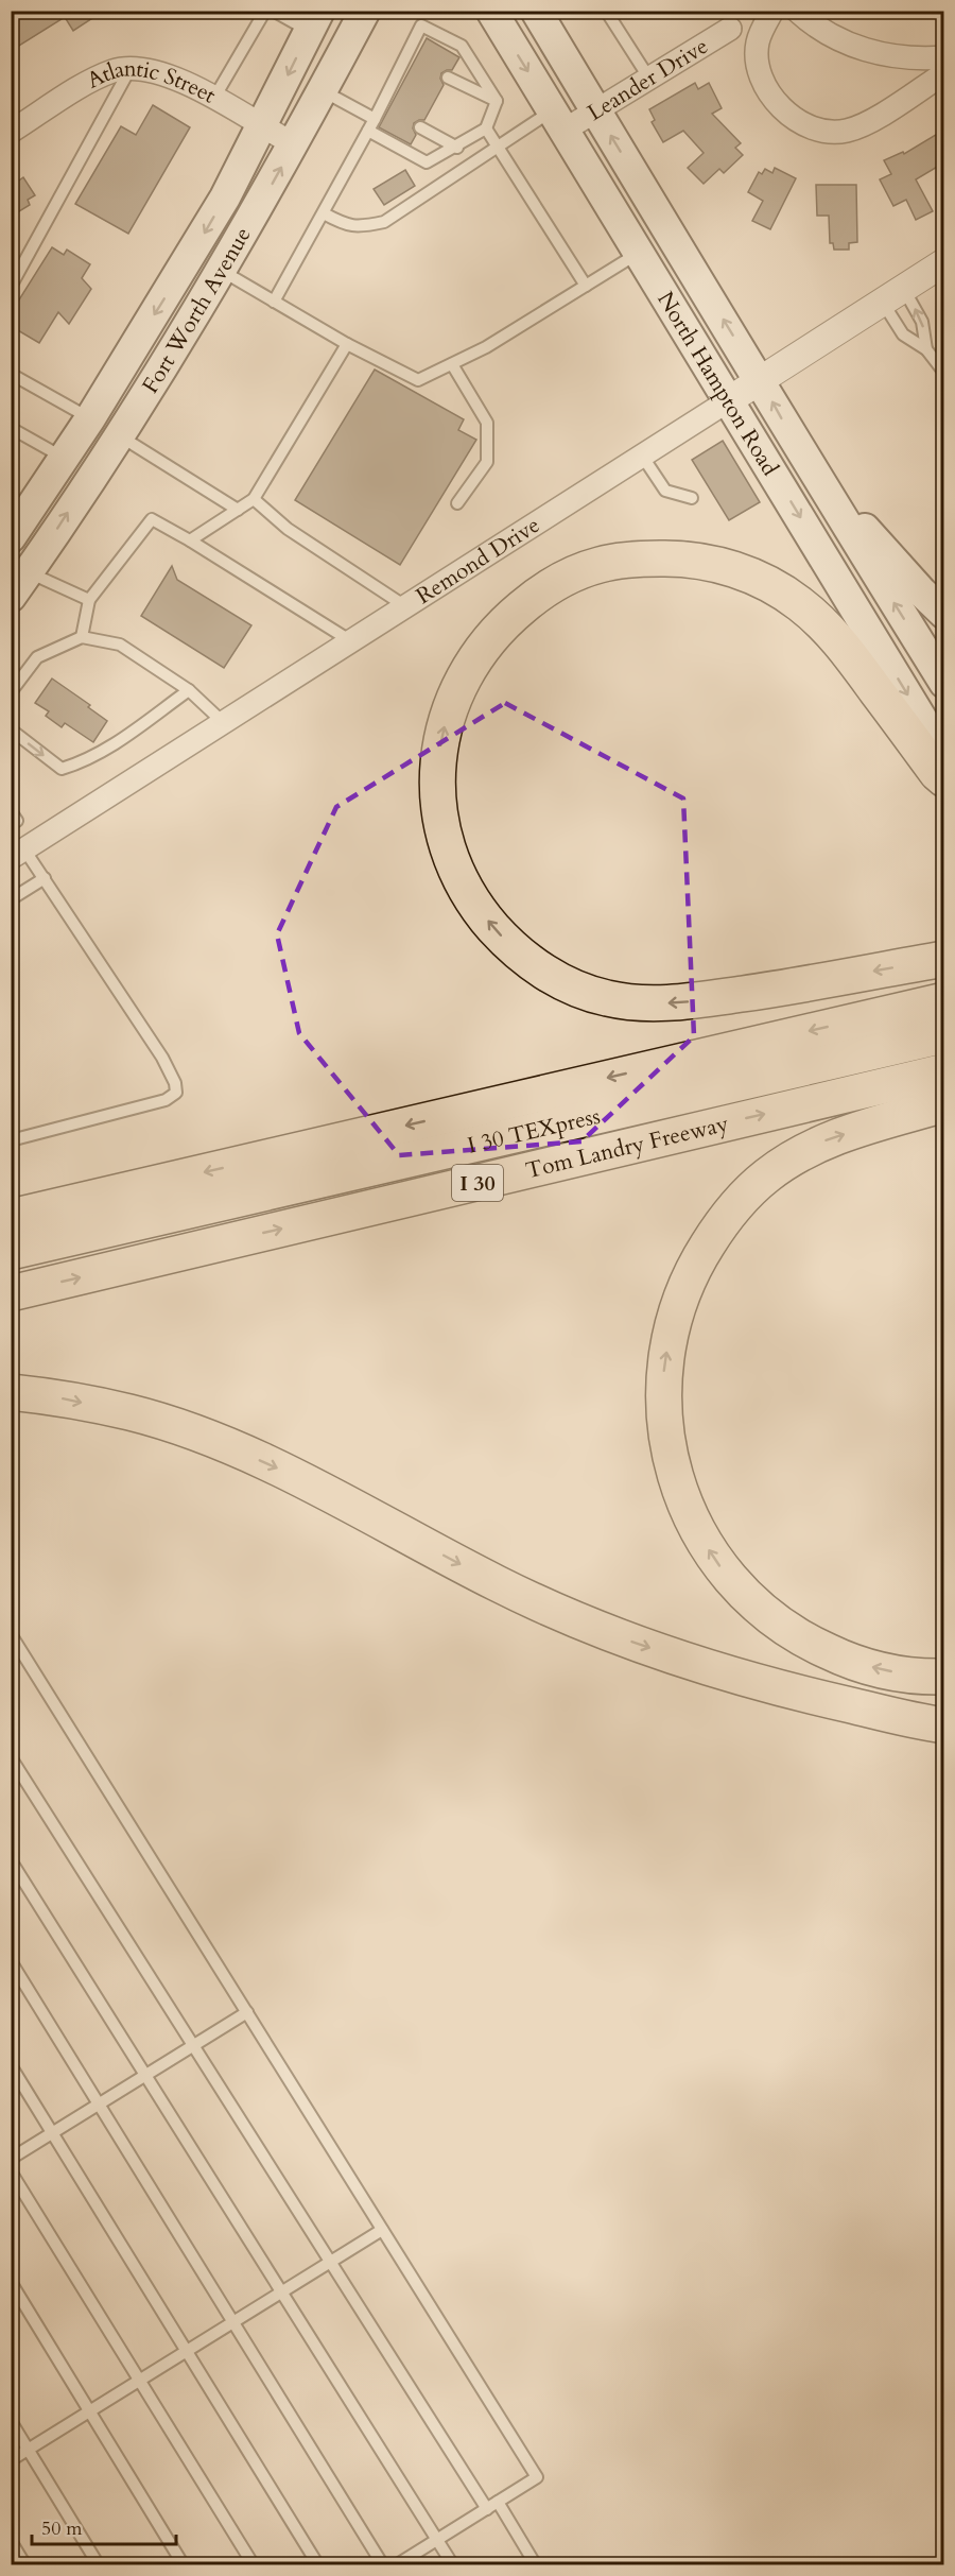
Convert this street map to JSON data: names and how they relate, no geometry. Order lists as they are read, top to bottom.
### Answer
{
  "streets": {
    "highway": ["I 30 TEXpress", "Tom Landry Freeway", "I 30"],
    "main road": ["Fort Worth Avenue", "North Hampton Road"],
    "street": ["Leander Drive", "Atlantic Street", "Remond Drive"]
  },
  "crossings": [
    ["Leander Drive", "North Hampton Road"],
    ["Atlantic Street", "Fort Worth Avenue"],
    ["North Hampton Road", "Remond Drive"]
  ],
  "scale_bar": "50 m"
}
